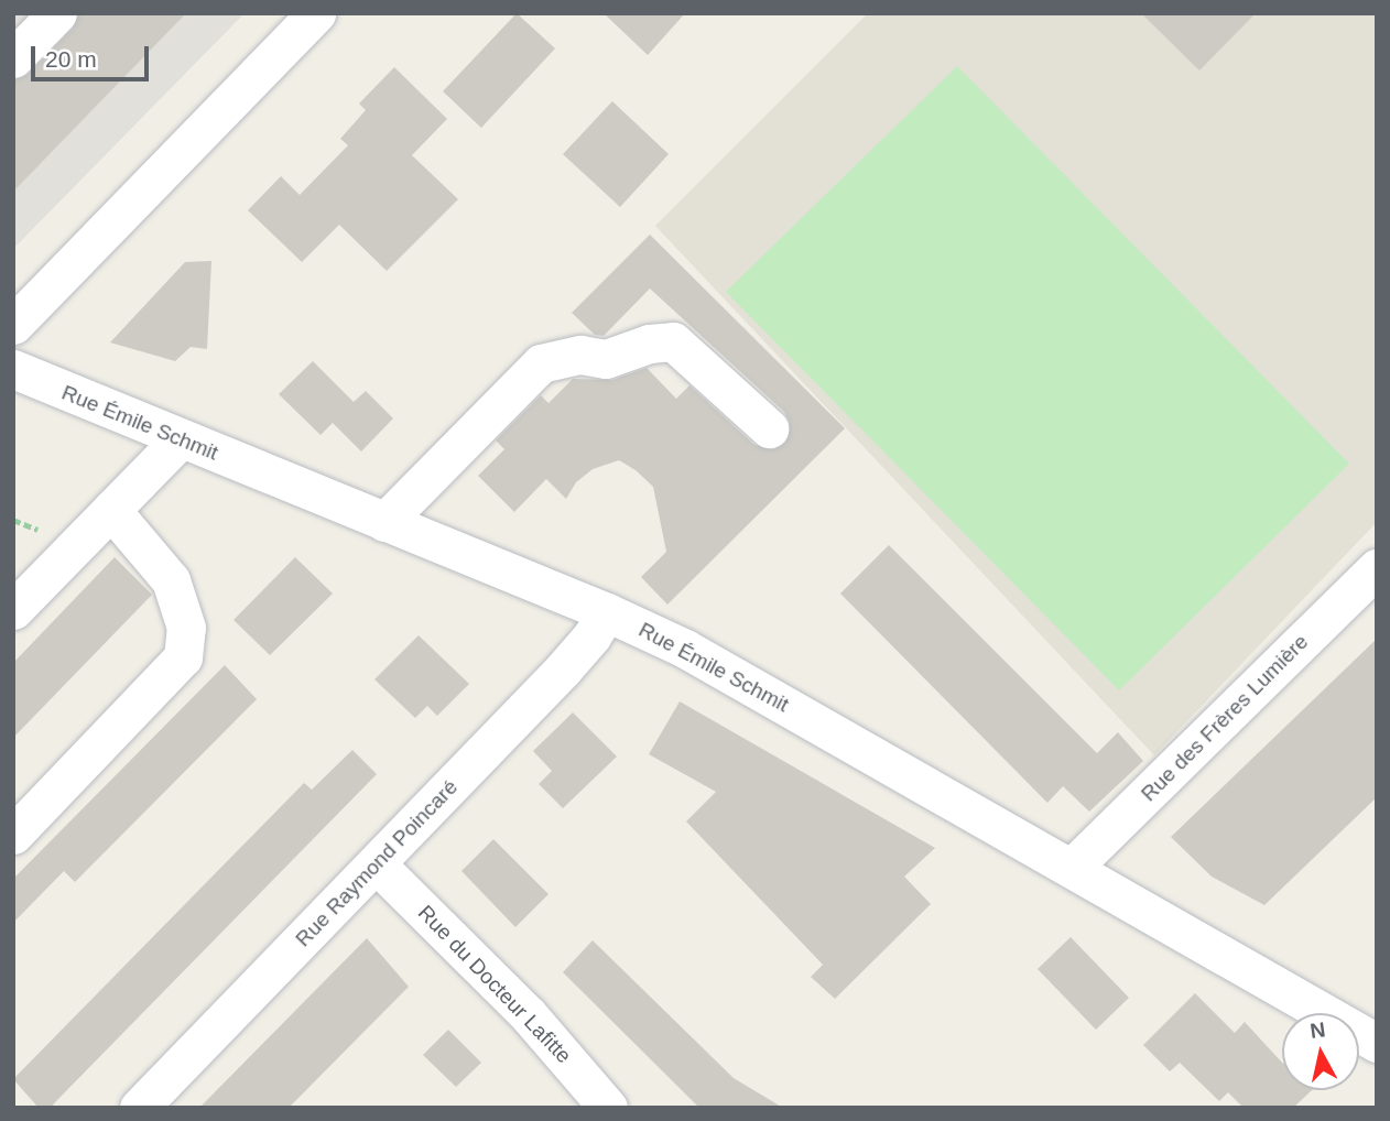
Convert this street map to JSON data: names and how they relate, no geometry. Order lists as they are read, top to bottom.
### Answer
{
  "streets": {
    "street": [
      "Rue Émile Schmit",
      "Rue des Frères Lumière",
      "Rue Raymond Poincaré",
      "Rue du Docteur Lafitte"
    ]
  },
  "crossings": [
    ["Rue Émile Schmit", "Rue des Frères Lumière"],
    ["Rue Émile Schmit", "Rue Raymond Poincaré"],
    ["Rue Raymond Poincaré", "Rue du Docteur Lafitte"]
  ],
  "scale_bar": "20 m",
  "north": "top"
}
